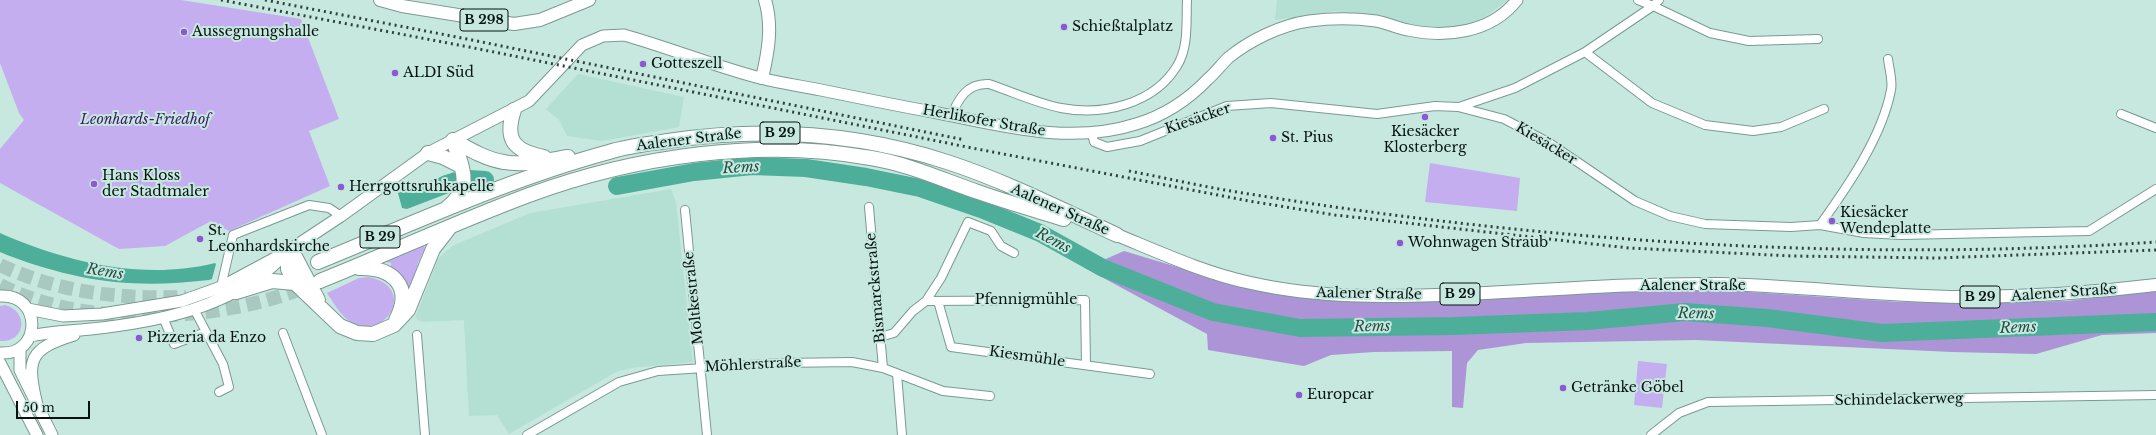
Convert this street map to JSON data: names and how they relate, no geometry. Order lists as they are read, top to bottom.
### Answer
{
  "streets": {
    "highway": ["B 29", "Aalener Straße"],
    "main road": ["B 298", "Herlikofer Straße"],
    "street": [
      "Kiesäcker",
      "Bismarckstraße",
      "Moltkestraße",
      "Pfennigmühle",
      "Kiesmühle",
      "Möhlerstraße",
      "Schindelackerweg"
    ]
  },
  "crossings": [
    ["Kiesäcker", "Herlikofer Straße"],
    ["B 29", "Aalener Straße"],
    ["Bismarckstraße", "Möhlerstraße"],
    ["Moltkestraße", "Möhlerstraße"],
    ["Pfennigmühle", "Kiesmühle"]
  ],
  "water": ["Rems"],
  "parks": ["Leonhards-Friedhof"],
  "places": [
    "Schießtalplatz",
    "Aussegnungshalle",
    "Gotteszell",
    "ALDI Süd",
    "Kiesäcker Klosterberg",
    "St. Pius",
    "Hans Kloss der Stadtmaler",
    "Herrgottsruhkapelle",
    "Kiesäcker Wendeplatte",
    "St. Leonhardskirche",
    "Wohnwagen Straub",
    "Pizzeria da Enzo",
    "Getränke Göbel",
    "Europcar"
  ],
  "scale_bar": "50 m"
}
